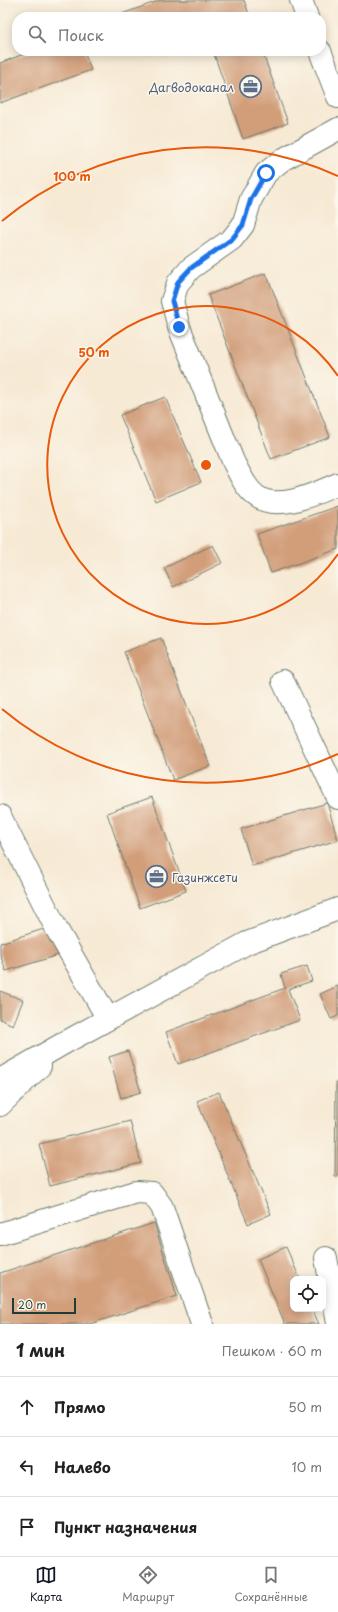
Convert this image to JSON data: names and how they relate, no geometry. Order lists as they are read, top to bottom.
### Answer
{
  "places": {
    "office": ["Дагводоканал", "Газинжсети"]
  },
  "scale_bar": "20 m",
  "page": {
    "search": "Поиск",
    "scale": "20 m",
    "heading": ["1 мин", "Пешком · 60 m"],
    "list": [
      ["Прямо", "50 m"],
      ["Налево", "10 m"],
      "Пункт назначения"
    ],
    "nav": ["Карта", "Маршрут", "Сохранённые"]
  },
  "rings": ["100 m", "50 m"]
}
